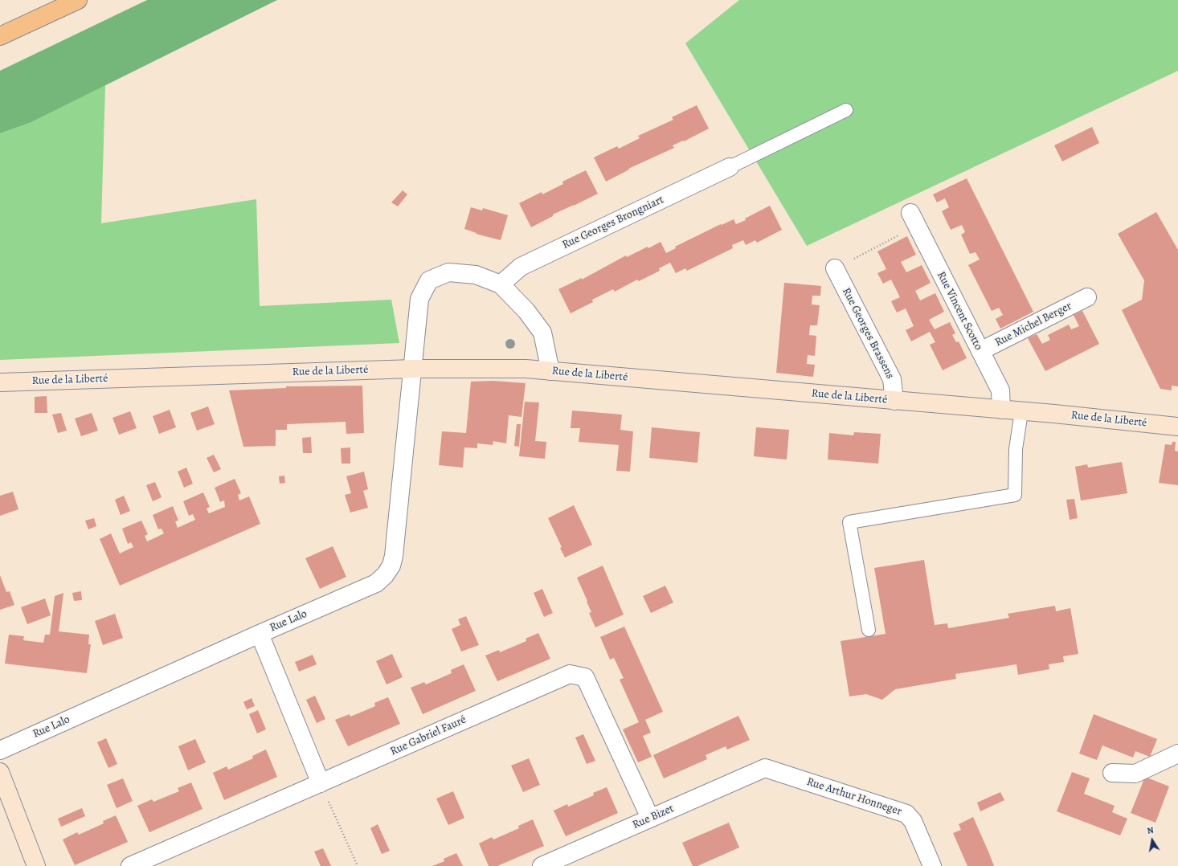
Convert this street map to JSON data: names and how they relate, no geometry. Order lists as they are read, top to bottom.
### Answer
{
  "streets": {
    "street": [
      "Rue Georges Brongniart",
      "Rue Vincent Scotto",
      "Rue Michel Berger",
      "Rue Georges Brassens",
      "Rue de la Liberté",
      "Rue Lalo",
      "Rue Gabriel Fauré",
      "Rue Arthur Honneger",
      "Rue Bizet"
    ]
  },
  "crossings": [
    ["Rue Georges Brongniart", "Rue Lalo"],
    ["Rue Vincent Scotto", "Rue Michel Berger"],
    ["Rue Vincent Scotto", "Rue de la Liberté"],
    ["Rue Georges Brassens", "Rue de la Liberté"],
    ["Rue de la Liberté", "Rue Lalo"],
    ["Rue Gabriel Fauré", "Rue Bizet"],
    ["Rue Arthur Honneger", "Rue Bizet"]
  ],
  "north": "top"
}
